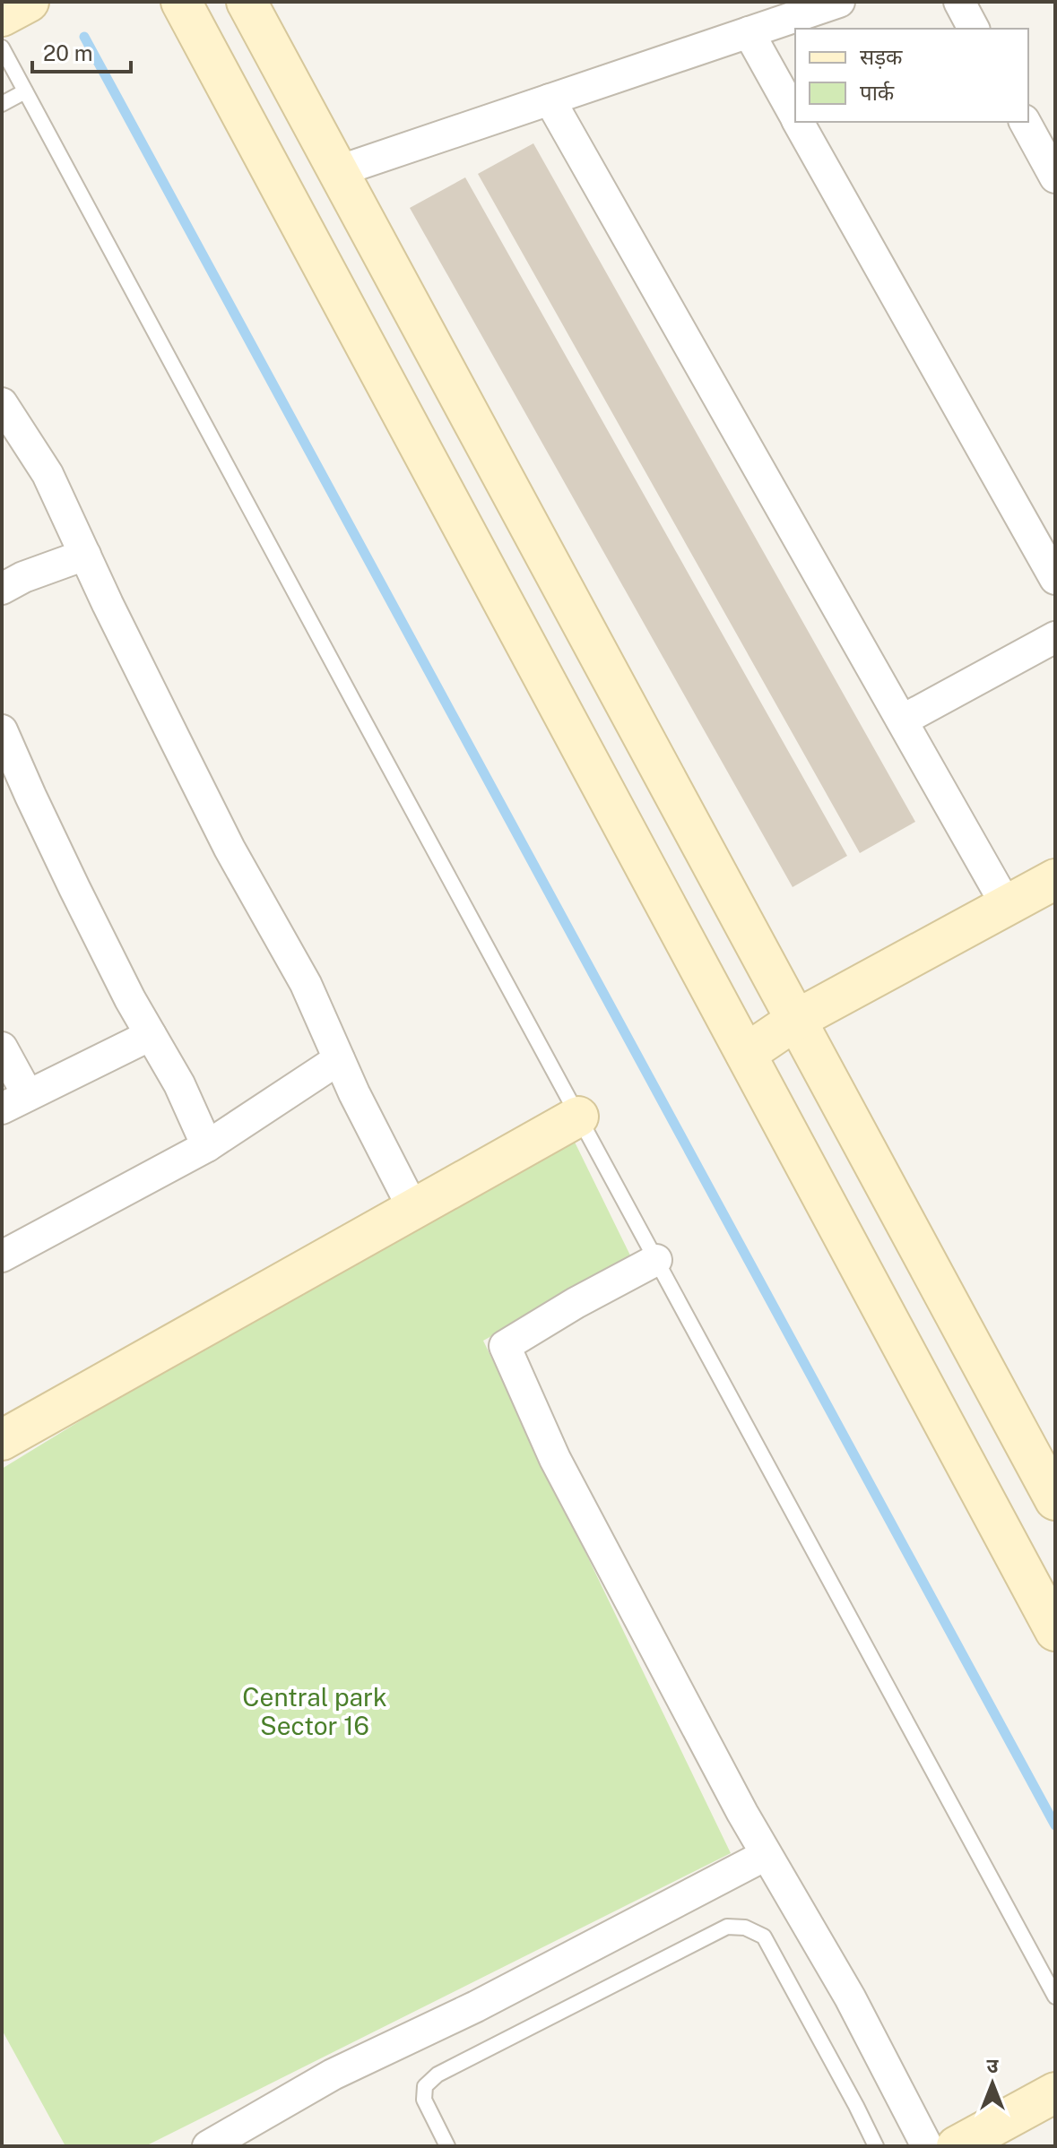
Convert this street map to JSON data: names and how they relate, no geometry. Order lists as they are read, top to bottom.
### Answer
{
  "parks": ["Central park Sector 16"],
  "legend": ["सड़क", "पार्क"],
  "scale_bar": "20 m",
  "north": "top"
}
